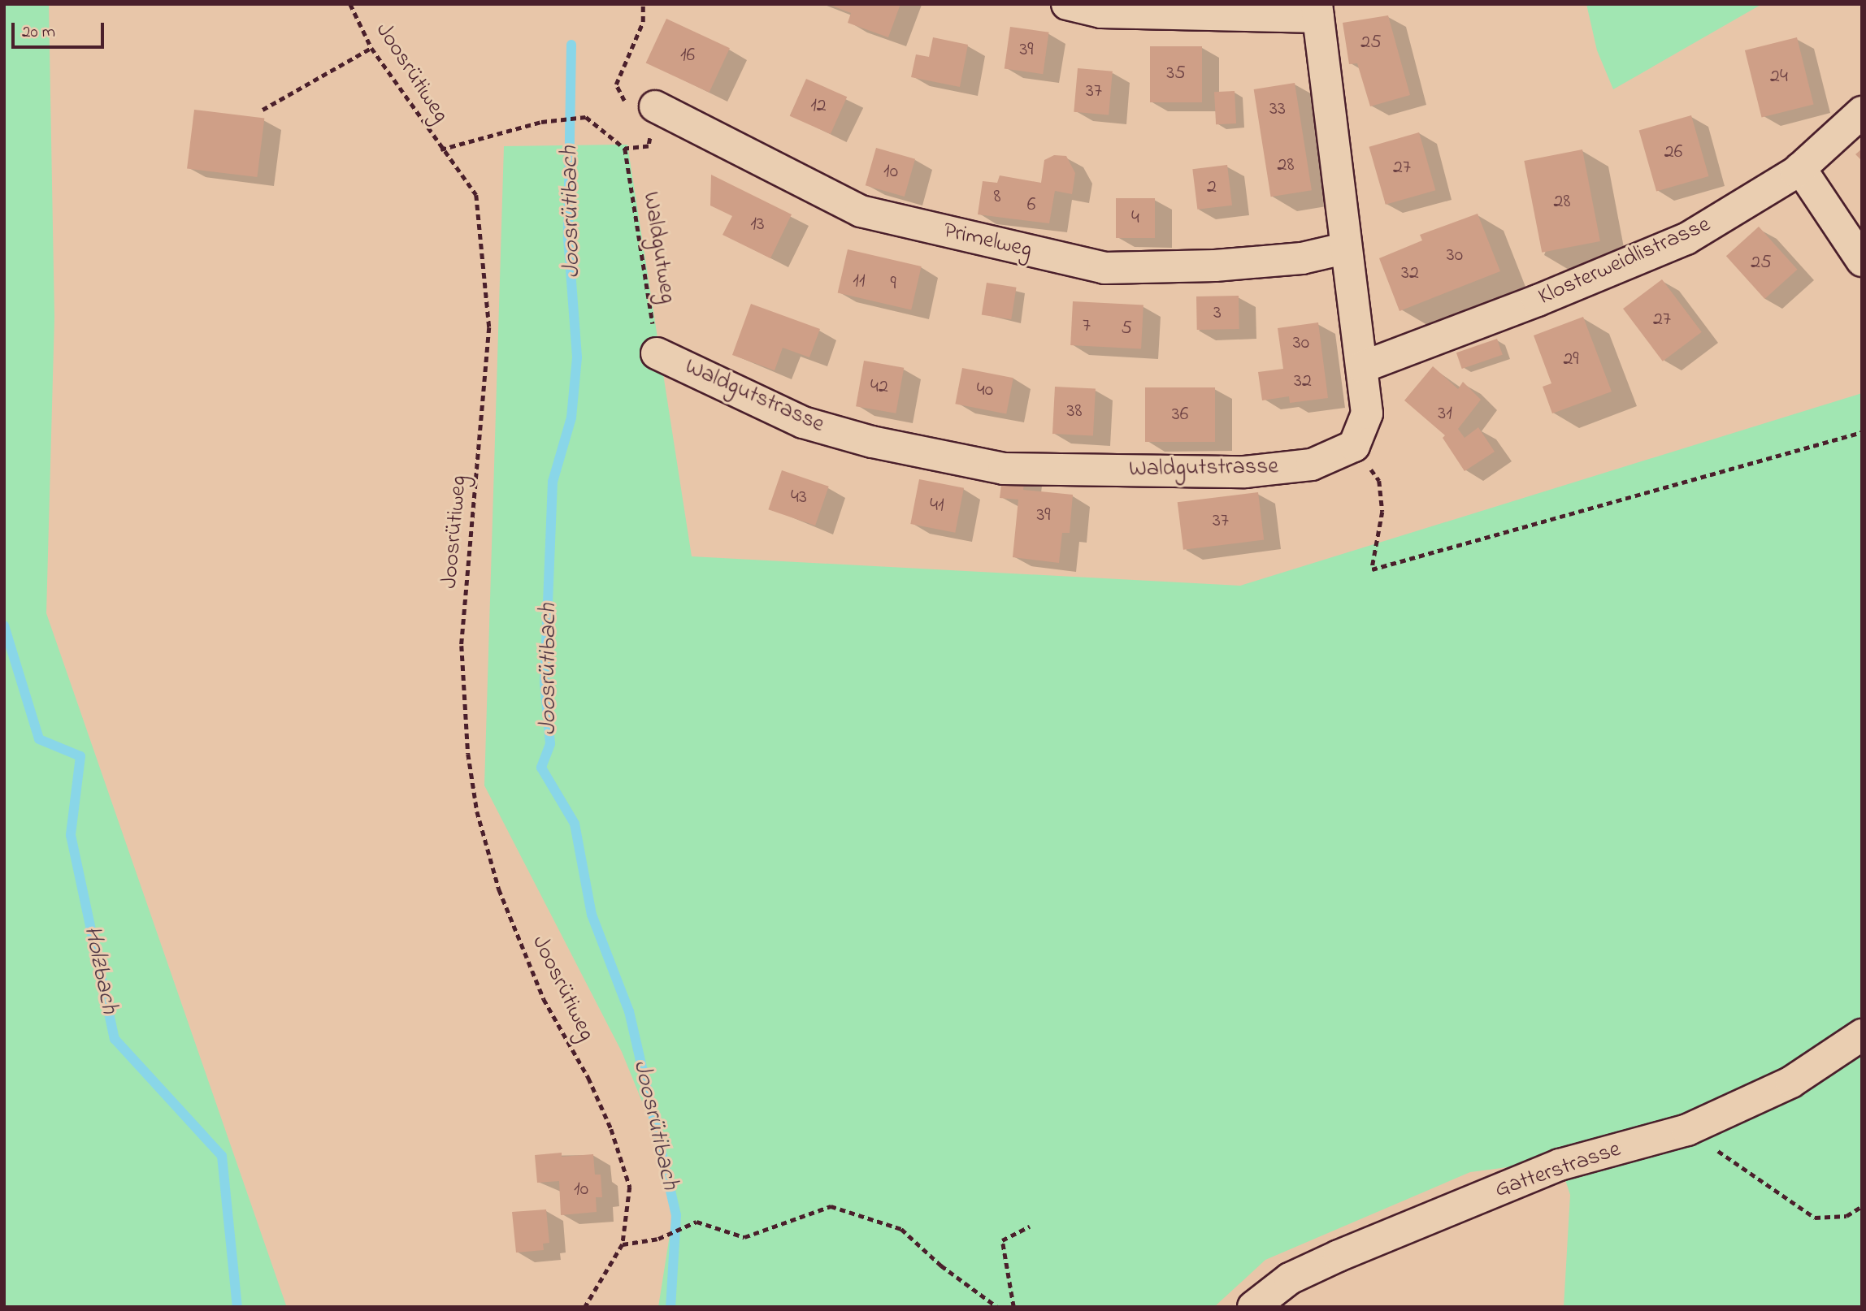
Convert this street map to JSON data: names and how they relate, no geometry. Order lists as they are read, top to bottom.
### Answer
{
  "streets": {
    "street": [
      "Primelweg",
      "Klosterweidlistrasse",
      "Waldgutstrasse",
      "Gatterstrasse"
    ],
    "path": ["Joosrütiweg", "Waldgutweg"]
  },
  "crossings": [
    ["Waldgutweg", "Waldgutstrasse"]
  ],
  "water": ["Joosrütibach", "Holzbach"],
  "house_numbers": [
    "25",
    "39",
    "16",
    "35",
    "24",
    "37",
    "12",
    "33",
    "26",
    "28",
    "27",
    "10",
    "2",
    "8",
    "28",
    "6",
    "4",
    "13",
    "30",
    "25",
    "32",
    "11",
    "9",
    "3",
    "27",
    "7",
    "5",
    "30",
    "29",
    "32",
    "42",
    "40",
    "38",
    "31",
    "36",
    "43",
    "41",
    "39",
    "37",
    "10"
  ],
  "scale_bar": "20 m"
}
